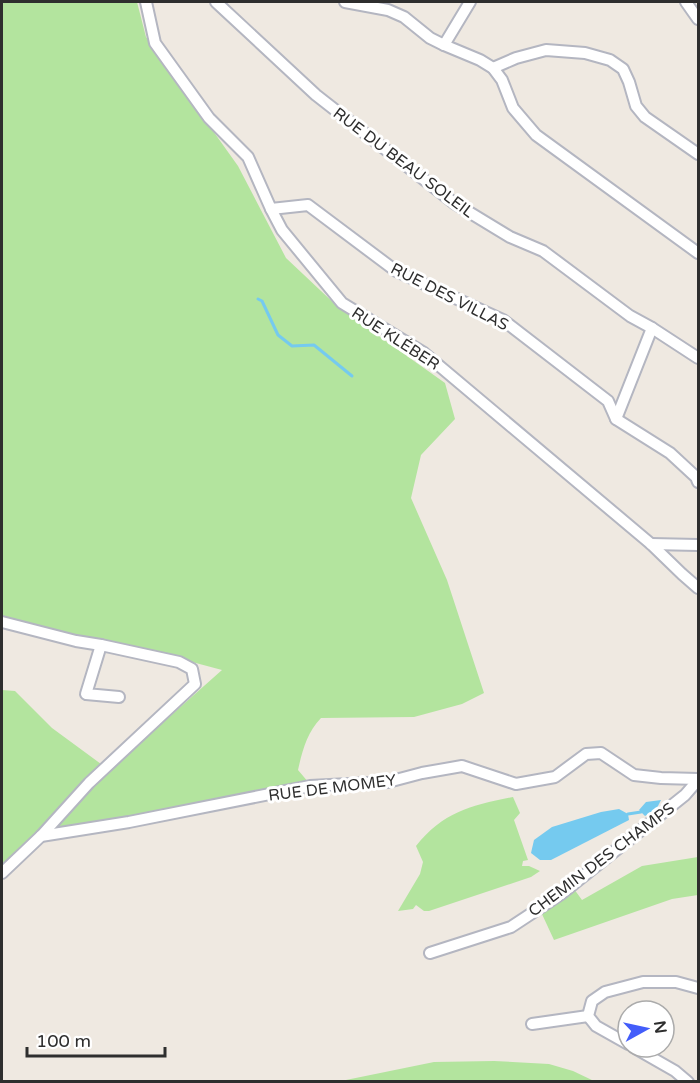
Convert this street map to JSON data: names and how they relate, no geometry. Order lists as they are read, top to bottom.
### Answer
{
  "streets": {
    "street": [
      "RUE DU BEAU SOLEIL",
      "RUE DES VILLAS",
      "RUE KLÉBER",
      "RUE DE MOMEY",
      "CHEMIN DES CHAMPS"
    ]
  },
  "crossings": [
    ["RUE DES VILLAS", "RUE KLÉBER"],
    ["RUE DE MOMEY", "CHEMIN DES CHAMPS"]
  ],
  "scale_bar": "100 m",
  "north": "right"
}
